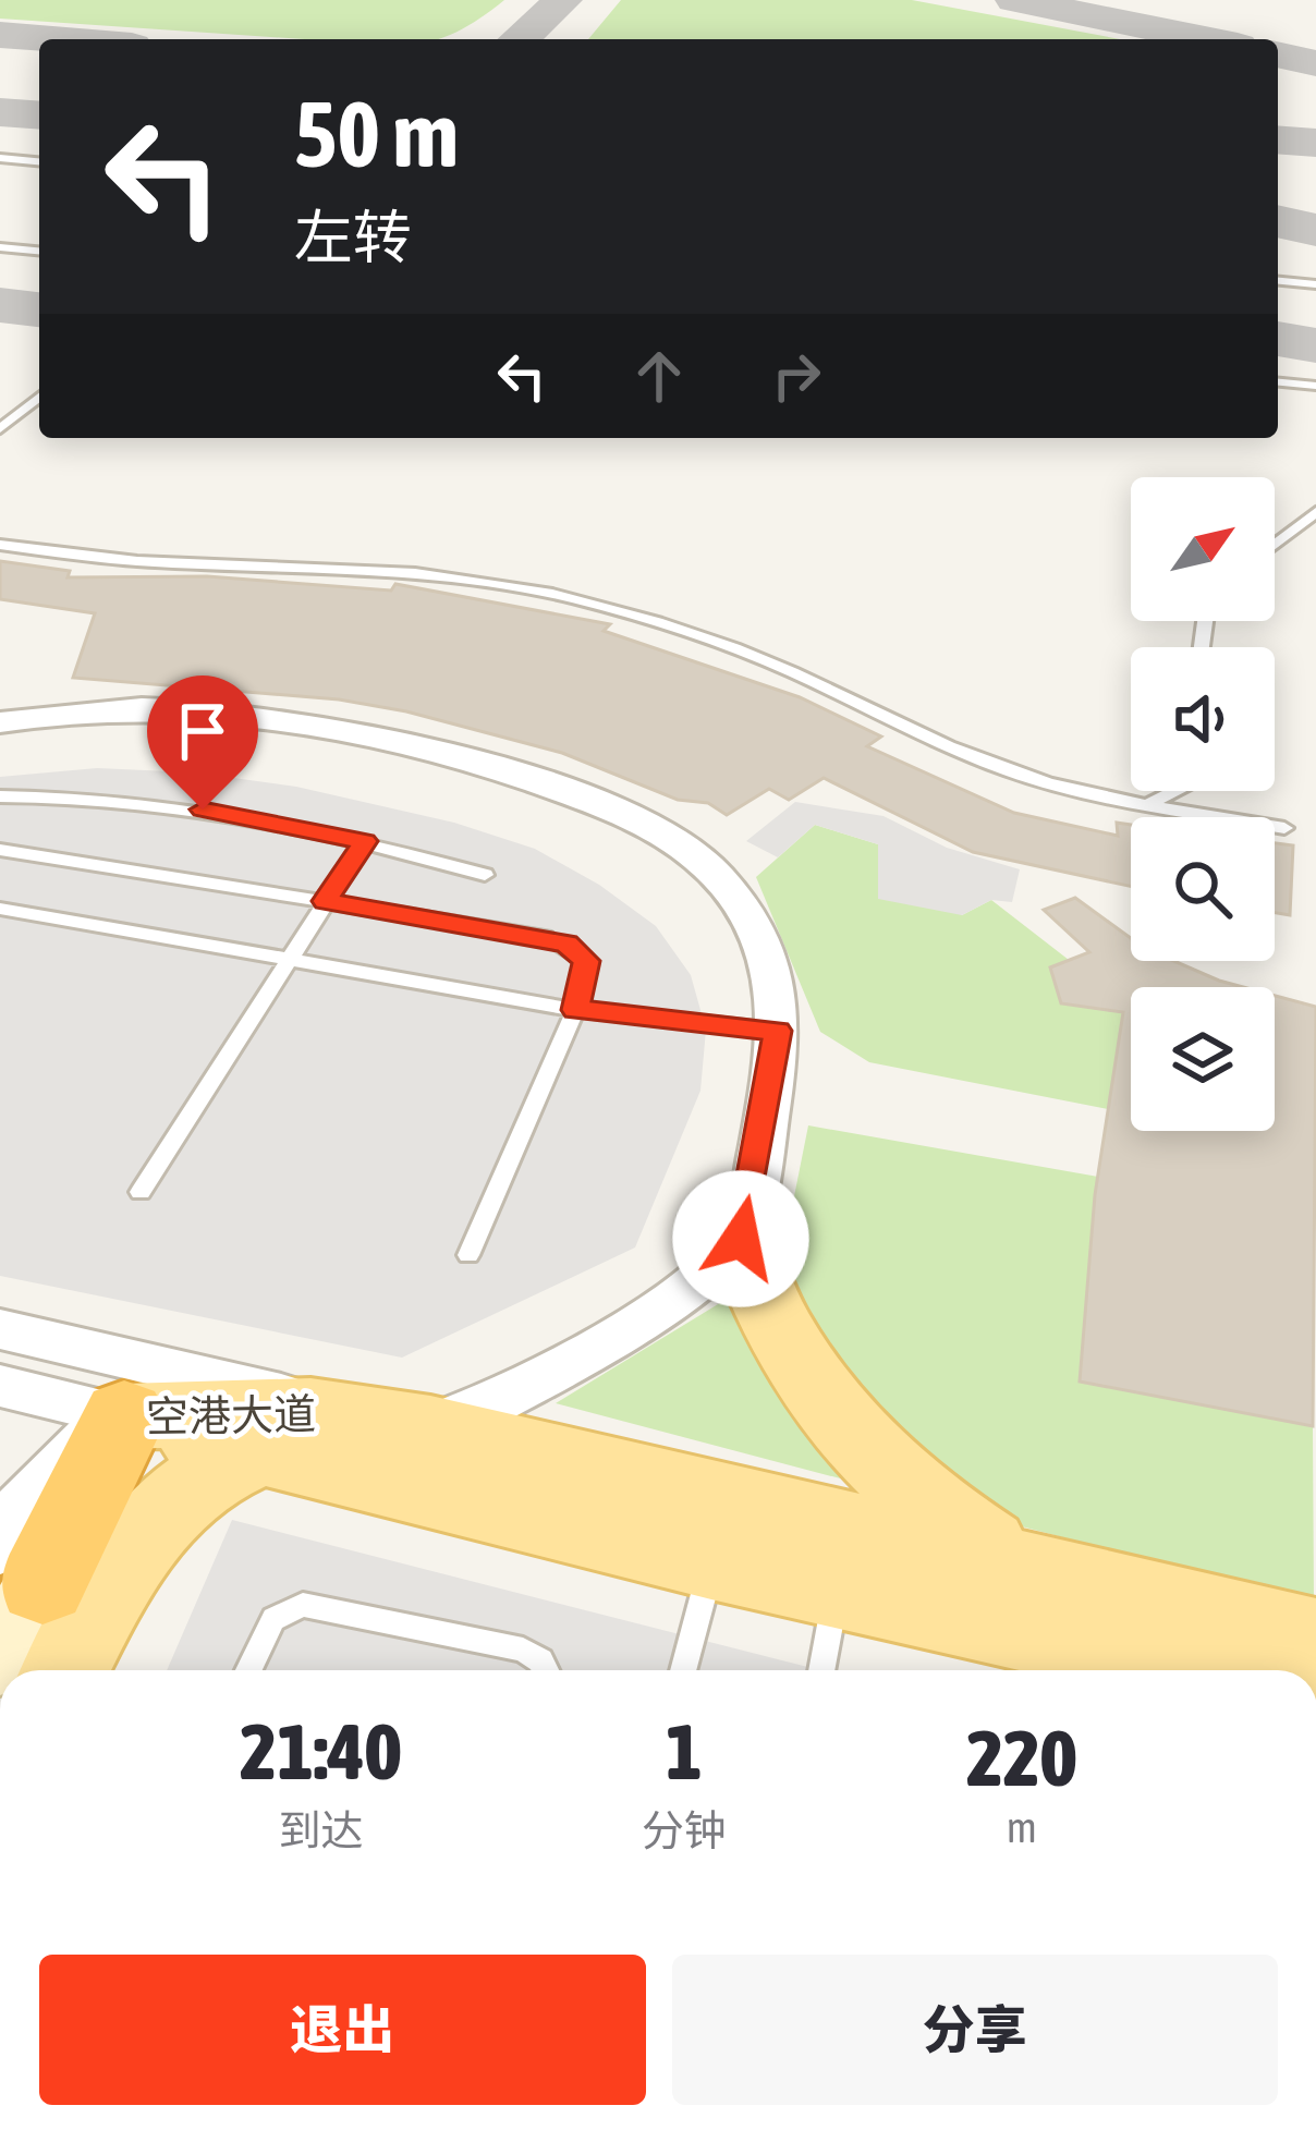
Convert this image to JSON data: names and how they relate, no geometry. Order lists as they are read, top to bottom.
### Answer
{
  "streets": {
    "main road": ["空港大道"]
  },
  "north": "top right",
  "page": {
    "turn": ["50 m", "左转"],
    "eta": [
      "21:40",
      "到达",
      "1",
      "分钟",
      "220",
      "m"
    ],
    "buttons": ["退出", "分享"]
  }
}
